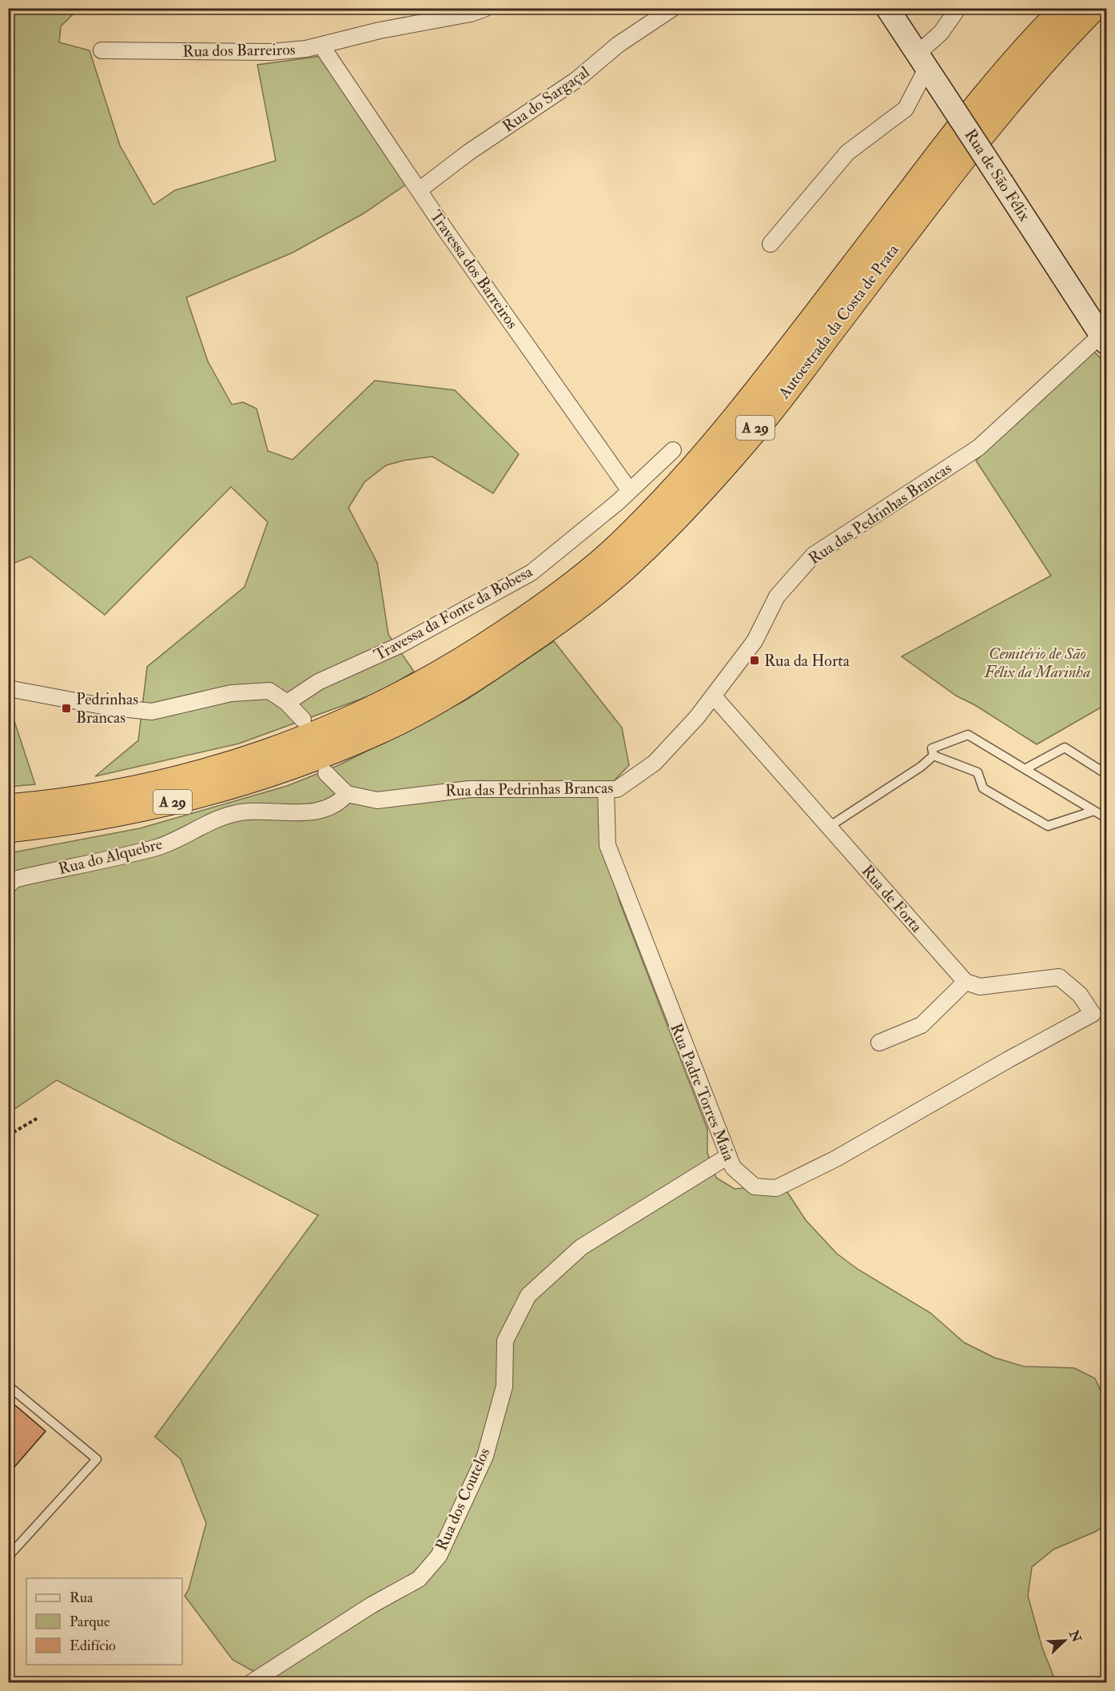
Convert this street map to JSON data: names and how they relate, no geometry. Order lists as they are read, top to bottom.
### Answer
{
  "streets": {
    "highway": ["Autoestrada da Costa de Prata", "A 29"],
    "main road": ["Rua de São Félix"],
    "street": [
      "Rua dos Barreiros",
      "Rua do Sargaçal",
      "Travessa dos Barreiros",
      "Rua das Pedrinhas Brancas",
      "Travessa da Fonte da Bobesa",
      "Rua do Alquebre",
      "Rua de Forta",
      "Rua Padre Torres Maia",
      "Rua dos Coutelos"
    ]
  },
  "crossings": [
    ["Rua dos Barreiros", "Travessa dos Barreiros"],
    ["Rua do Sargaçal", "Travessa dos Barreiros"],
    ["Rua de São Félix", "Rua das Pedrinhas Brancas"],
    ["Travessa dos Barreiros", "Travessa da Fonte da Bobesa"],
    ["Rua das Pedrinhas Brancas", "Rua do Alquebre"],
    ["Rua das Pedrinhas Brancas", "Rua de Forta"],
    ["Rua das Pedrinhas Brancas", "Rua Padre Torres Maia"],
    ["Rua Padre Torres Maia", "Rua dos Coutelos"]
  ],
  "parks": ["Cemitério de São Félix da Marinha"],
  "places": {
    "transit": ["Rua da Horta", "Pedrinhas Brancas"]
  },
  "legend": ["Rua", "Parque", "Edifício"],
  "north": "top right"
}
